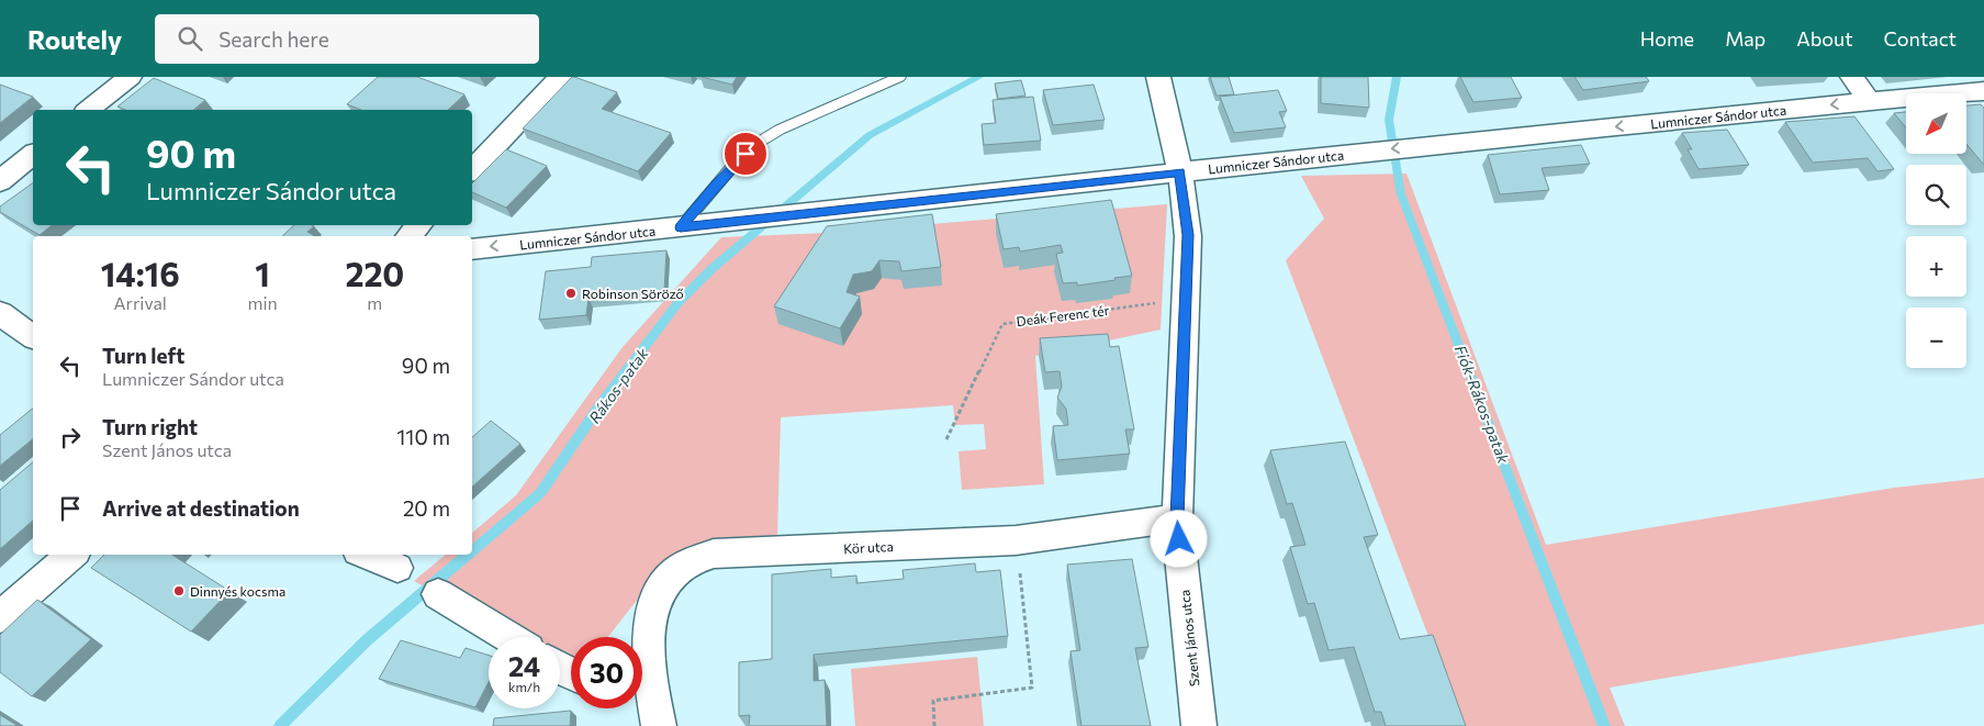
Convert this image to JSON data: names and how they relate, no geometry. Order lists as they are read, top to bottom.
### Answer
{
  "streets": {
    "street": ["Lumniczer Sándor utca", "Kör utca", "Szent János utca"],
    "path": ["Deák Ferenc tér"]
  },
  "crossings": [
    ["Kör utca", "Szent János utca"]
  ],
  "one_way": ["Lumniczer Sándor utca"],
  "water": ["Rákos-patak", "Fiók-Rákos-patak"],
  "places": ["Robinson Söröző", "Dinnyés kocsma"],
  "north": "bottom left",
  "page": {
    "header": "Routely",
    "search": "Search here",
    "nav": [
      "Home",
      "Map",
      "About",
      "Contact"
    ],
    "map_buttons": ["+", "−"],
    "turn": ["90 m", "Lumniczer Sándor utca"],
    "eta": [
      "14:16",
      "Arrival",
      "1",
      "min",
      "220",
      "m"
    ],
    "list": [
      {
        "name": "Turn left",
        "note": "Lumniczer Sándor utca",
        "value": "90 m"
      },
      {
        "name": "Turn right",
        "note": "Szent János utca",
        "value": "110 m"
      },
      {
        "name": "Arrive at destination",
        "value": "20 m"
      }
    ],
    "speed": "24 km/h",
    "limit": "30"
  }
}
